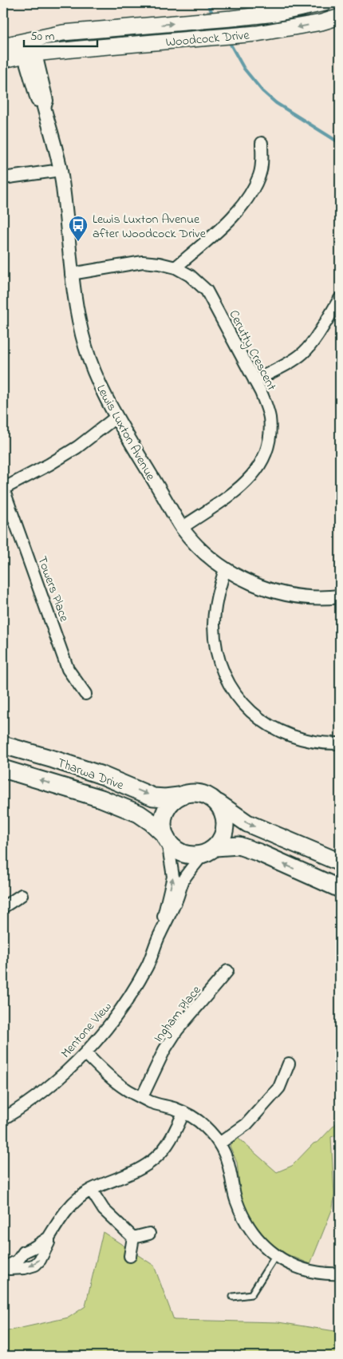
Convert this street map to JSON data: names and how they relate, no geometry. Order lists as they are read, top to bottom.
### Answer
{
  "streets": {
    "main road": ["Woodcock Drive", "Tharwa Drive"],
    "street": [
      "Cerutty Crescent",
      "Lewis Luxton Avenue",
      "Towers Place",
      "Ingham Place",
      "Mentone View"
    ]
  },
  "crossings": [
    ["Woodcock Drive", "Lewis Luxton Avenue"],
    ["Cerutty Crescent", "Lewis Luxton Avenue"],
    ["Tharwa Drive", "Mentone View"]
  ],
  "places": {
    "bus stop": ["Lewis Luxton Avenue after Woodcock Drive"]
  },
  "scale_bar": "50 m"
}
